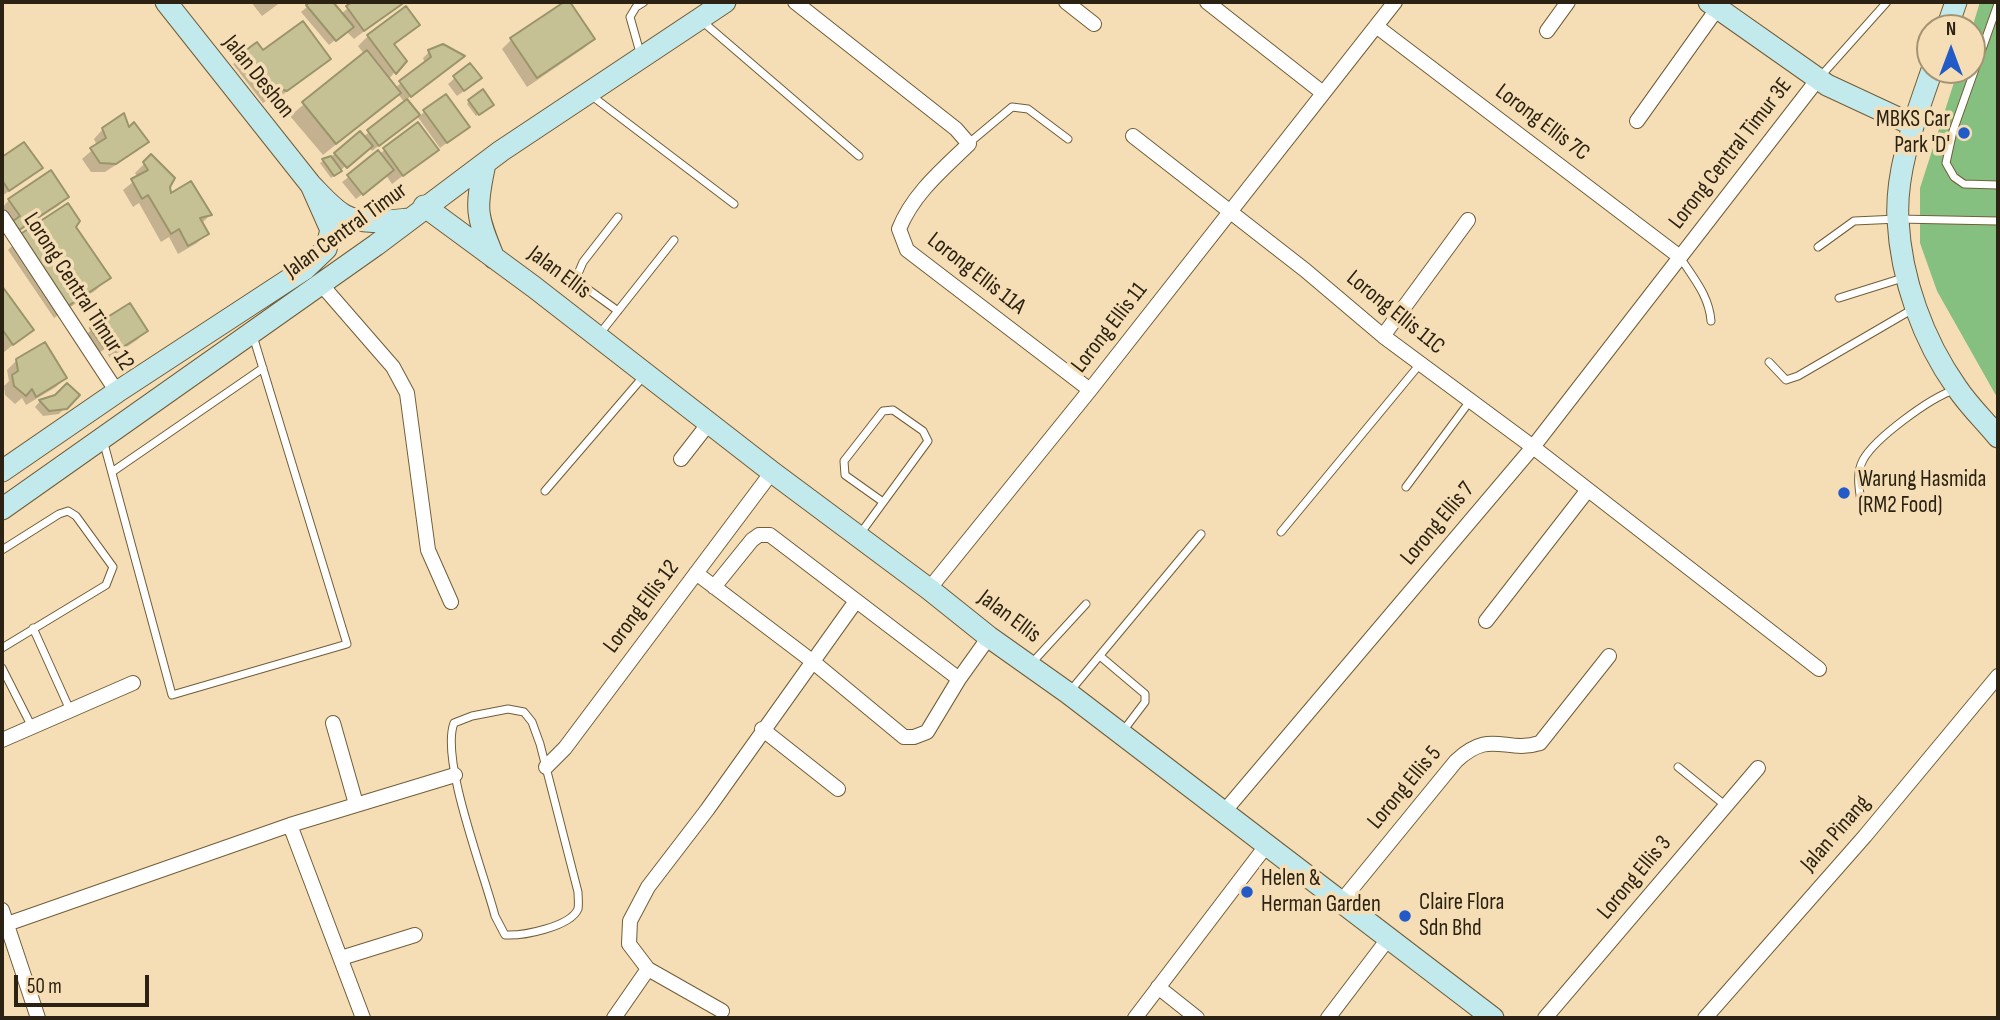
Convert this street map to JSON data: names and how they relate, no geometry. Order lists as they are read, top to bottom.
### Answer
{
  "streets": {
    "main road": ["Jalan Deshon", "Jalan Central Timur", "Jalan Ellis"],
    "street": [
      "Lorong Ellis 7C",
      "Lorong Central Timur 3E",
      "Lorong Ellis 11A",
      "Lorong Central Timur 12",
      "Lorong Ellis 11C",
      "Lorong Ellis 11",
      "Lorong Ellis 7",
      "Lorong Ellis 12",
      "Lorong Ellis 5",
      "Jalan Pinang",
      "Lorong Ellis 3"
    ]
  },
  "crossings": [
    ["Jalan Deshon", "Jalan Central Timur"],
    ["Lorong Ellis 7C", "Lorong Central Timur 3E"],
    ["Lorong Ellis 7C", "Lorong Ellis 11"],
    ["Lorong Ellis 7C", "Lorong Ellis 7"],
    ["Lorong Central Timur 3E", "Lorong Ellis 7"],
    ["Jalan Central Timur", "Jalan Ellis"],
    ["Jalan Central Timur", "Lorong Central Timur 12"],
    ["Jalan Ellis", "Lorong Ellis 11"],
    ["Jalan Ellis", "Lorong Ellis 7"],
    ["Jalan Ellis", "Lorong Ellis 12"],
    ["Jalan Ellis", "Lorong Ellis 5"],
    ["Lorong Ellis 11A", "Lorong Ellis 11"],
    ["Lorong Ellis 11C", "Lorong Ellis 11"],
    ["Lorong Ellis 11C", "Lorong Ellis 7"]
  ],
  "places": [
    "MBKS Car Park 'D'",
    "Warung Hasmida (RM2 Food)",
    "Helen & Herman Garden",
    "Claire Flora Sdn Bhd"
  ],
  "scale_bar": "50 m",
  "north": "top"
}
